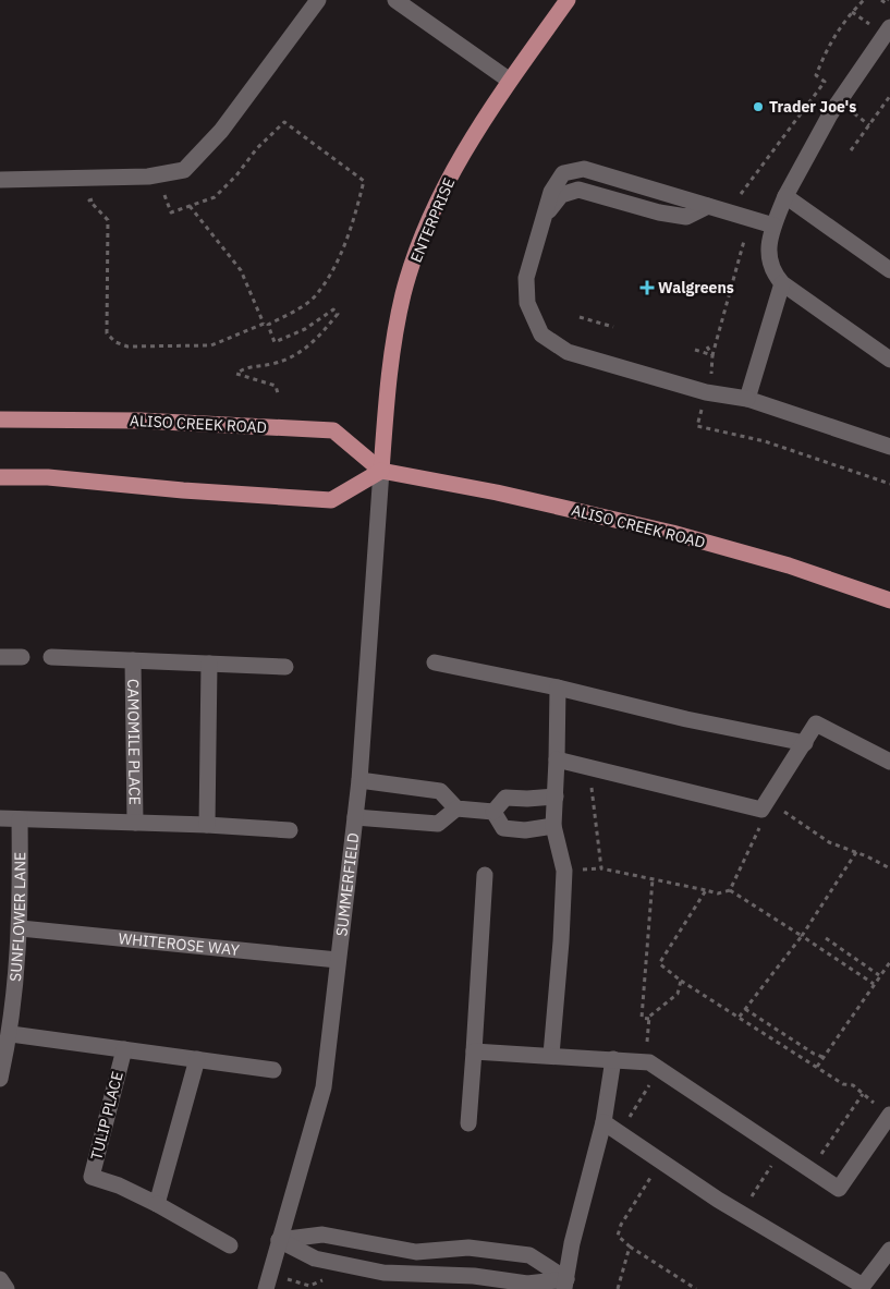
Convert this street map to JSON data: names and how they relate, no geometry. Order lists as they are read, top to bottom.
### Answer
{
  "streets": {
    "main road": ["ENTERPRISE", "ALISO CREEK ROAD"],
    "street": [
      "CAMOMILE PLACE",
      "SUMMERFIELD",
      "SUNFLOWER LANE",
      "WHITEROSE WAY",
      "TULIP PLACE"
    ]
  },
  "crossings": [
    ["ENTERPRISE", "ALISO CREEK ROAD"],
    ["ENTERPRISE", "SUMMERFIELD"],
    ["ALISO CREEK ROAD", "SUMMERFIELD"],
    ["CAMOMILE PLACE", "SUNFLOWER LANE"],
    ["SUMMERFIELD", "WHITEROSE WAY"],
    ["SUNFLOWER LANE", "WHITEROSE WAY"],
    ["SUNFLOWER LANE", "TULIP PLACE"]
  ],
  "places": {
    "other": ["Trader Joe's"],
    "health": ["Walgreens"]
  }
}
